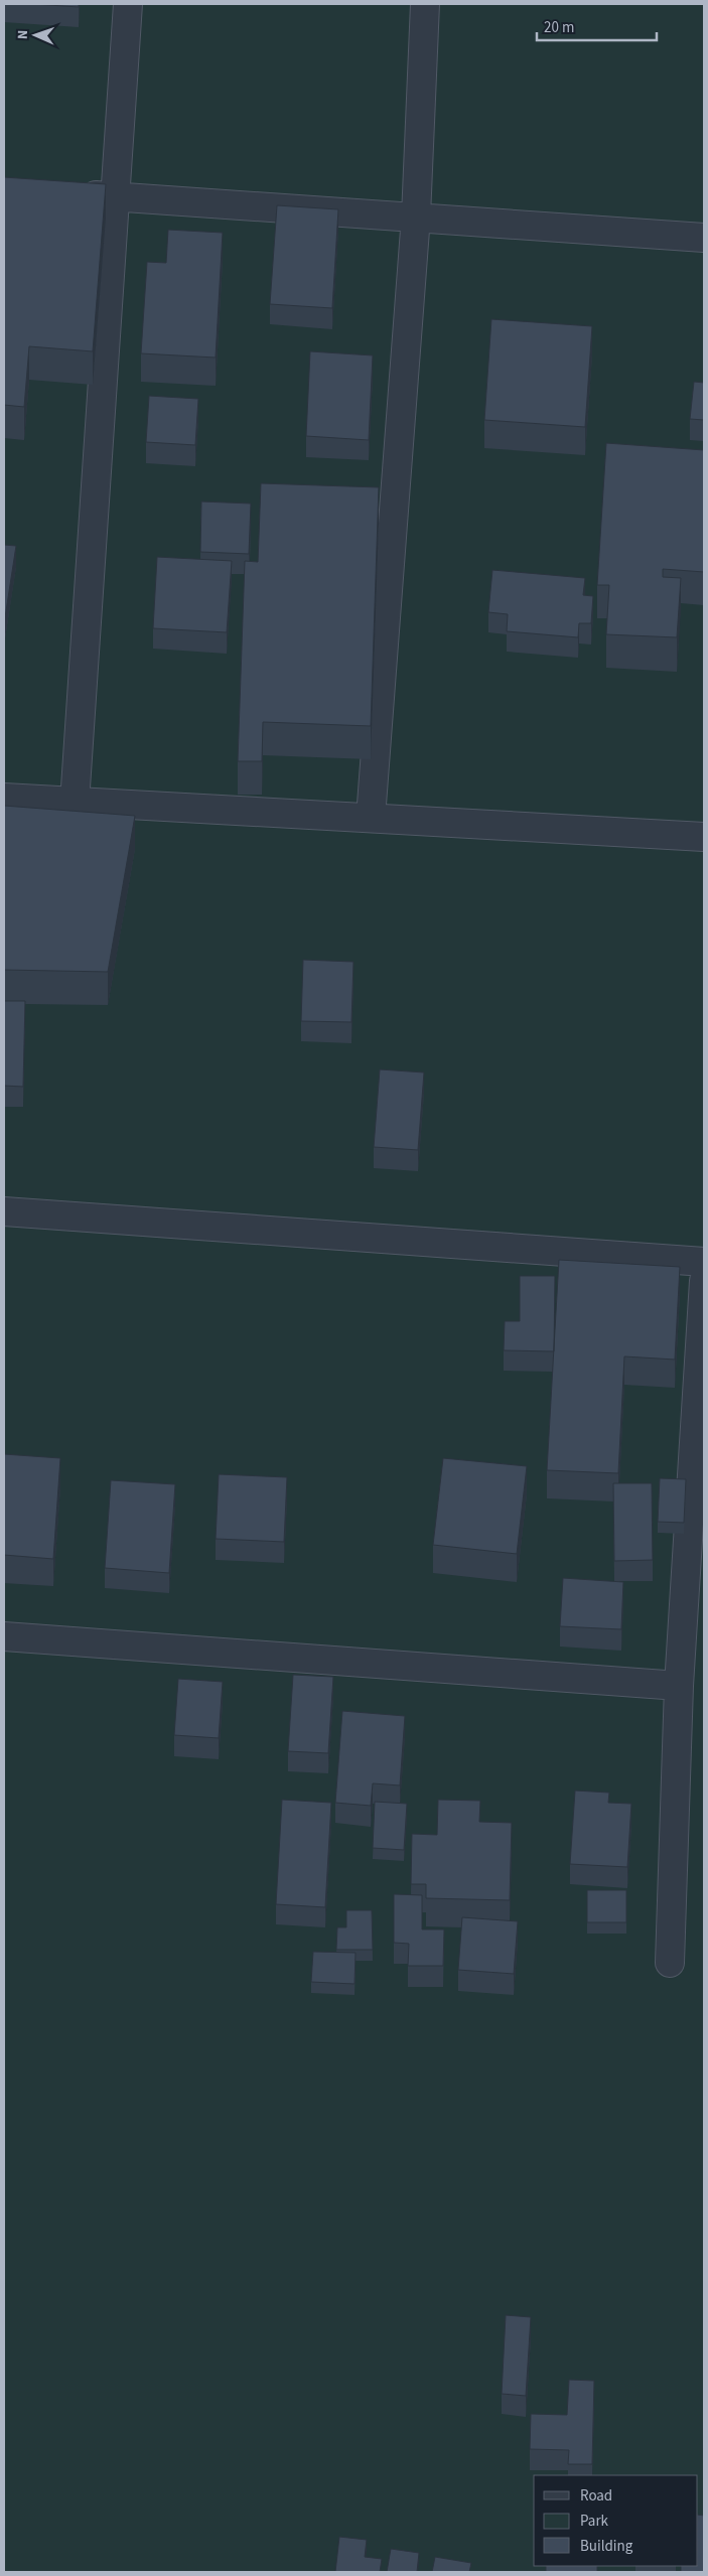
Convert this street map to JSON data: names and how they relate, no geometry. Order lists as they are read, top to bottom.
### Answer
{
  "legend": ["Road", "Park", "Building"],
  "scale_bar": "20 m",
  "north": "left"
}
